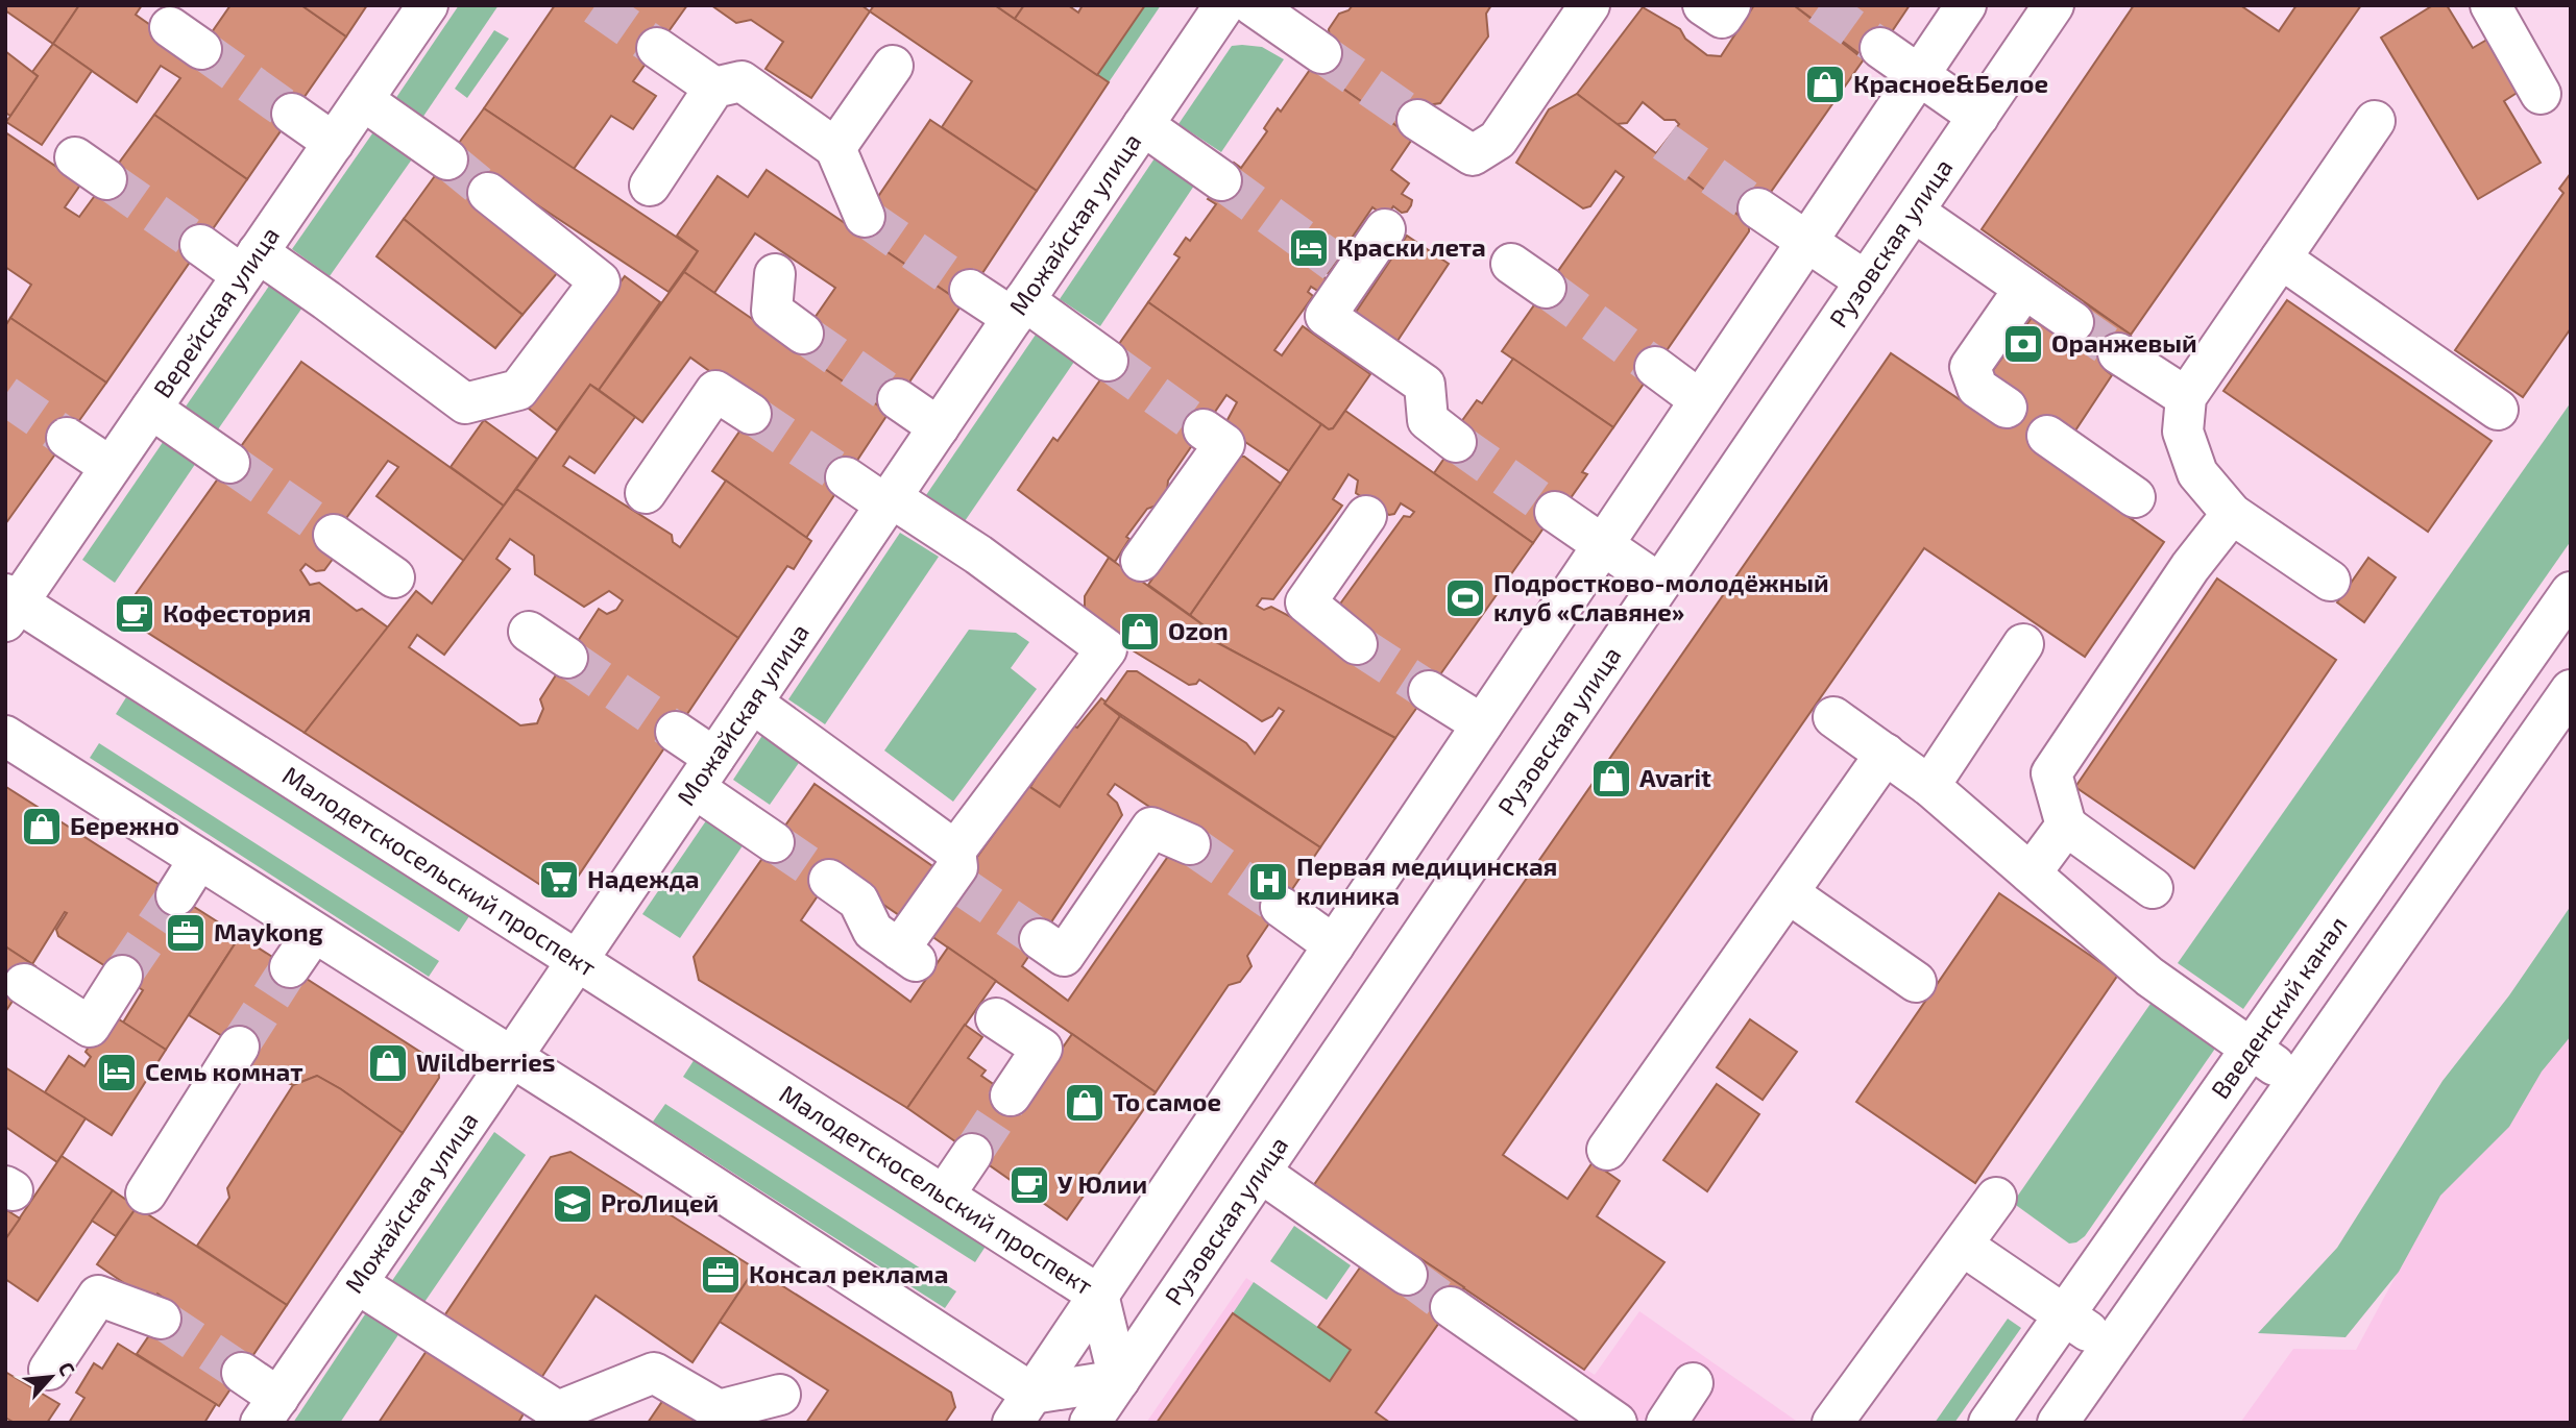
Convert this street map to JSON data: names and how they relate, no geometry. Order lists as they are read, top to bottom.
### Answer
{
  "streets": {
    "street": [
      "Можайская улица",
      "Рузовская улица",
      "Верейская улица",
      "Малодетскосельский проспект",
      "Введенский канал"
    ]
  },
  "crossings": [
    ["Можайская улица", "Малодетскосельский проспект"],
    ["Рузовская улица", "Малодетскосельский проспект"],
    ["Верейская улица", "Малодетскосельский проспект"]
  ],
  "places": {
    "shop": [
      "Красное&Белое",
      "Ozon",
      "Avarit",
      "Бережно",
      "Wildberries",
      "То самое"
    ],
    "hotel": ["Краски лета", "Семь комнат"],
    "bank": ["Оранжевый"],
    "sports": ["Подростково-молодёжный клуб «Славяне»"],
    "cafe": ["Кофестория", "У Юлии"],
    "supermarket": ["Надежда"],
    "hospital": ["Первая медицинская клиника"],
    "office": ["Maykong", "Консал реклама"],
    "school or university": ["ProЛицей"]
  },
  "north": "top right"
}
